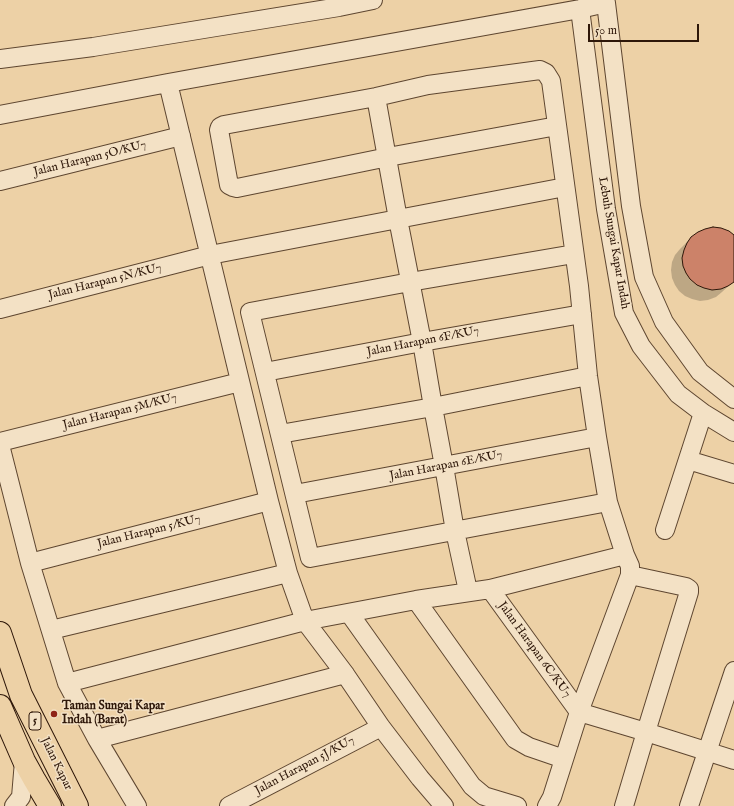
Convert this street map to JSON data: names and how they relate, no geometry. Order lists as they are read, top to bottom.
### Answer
{
  "streets": {
    "highway": ["5", "Jalan Kapar"],
    "street": [
      "Jalan Harapan 5O/KU7",
      "Lebuh Sungai Kapar Indah",
      "Jalan Harapan 5N/KU7",
      "Jalan Harapan 6F/KU7",
      "Jalan Harapan 5M/KU7",
      "Jalan Harapan 6E/KU7",
      "Jalan Harapan 5/KU7",
      "Jalan Harapan 6C/KU7",
      "Jalan Harapan 5J/KU7"
    ]
  },
  "places": ["Taman Sungai Kapar Indah (Barat)"],
  "scale_bar": "50 m"
}
